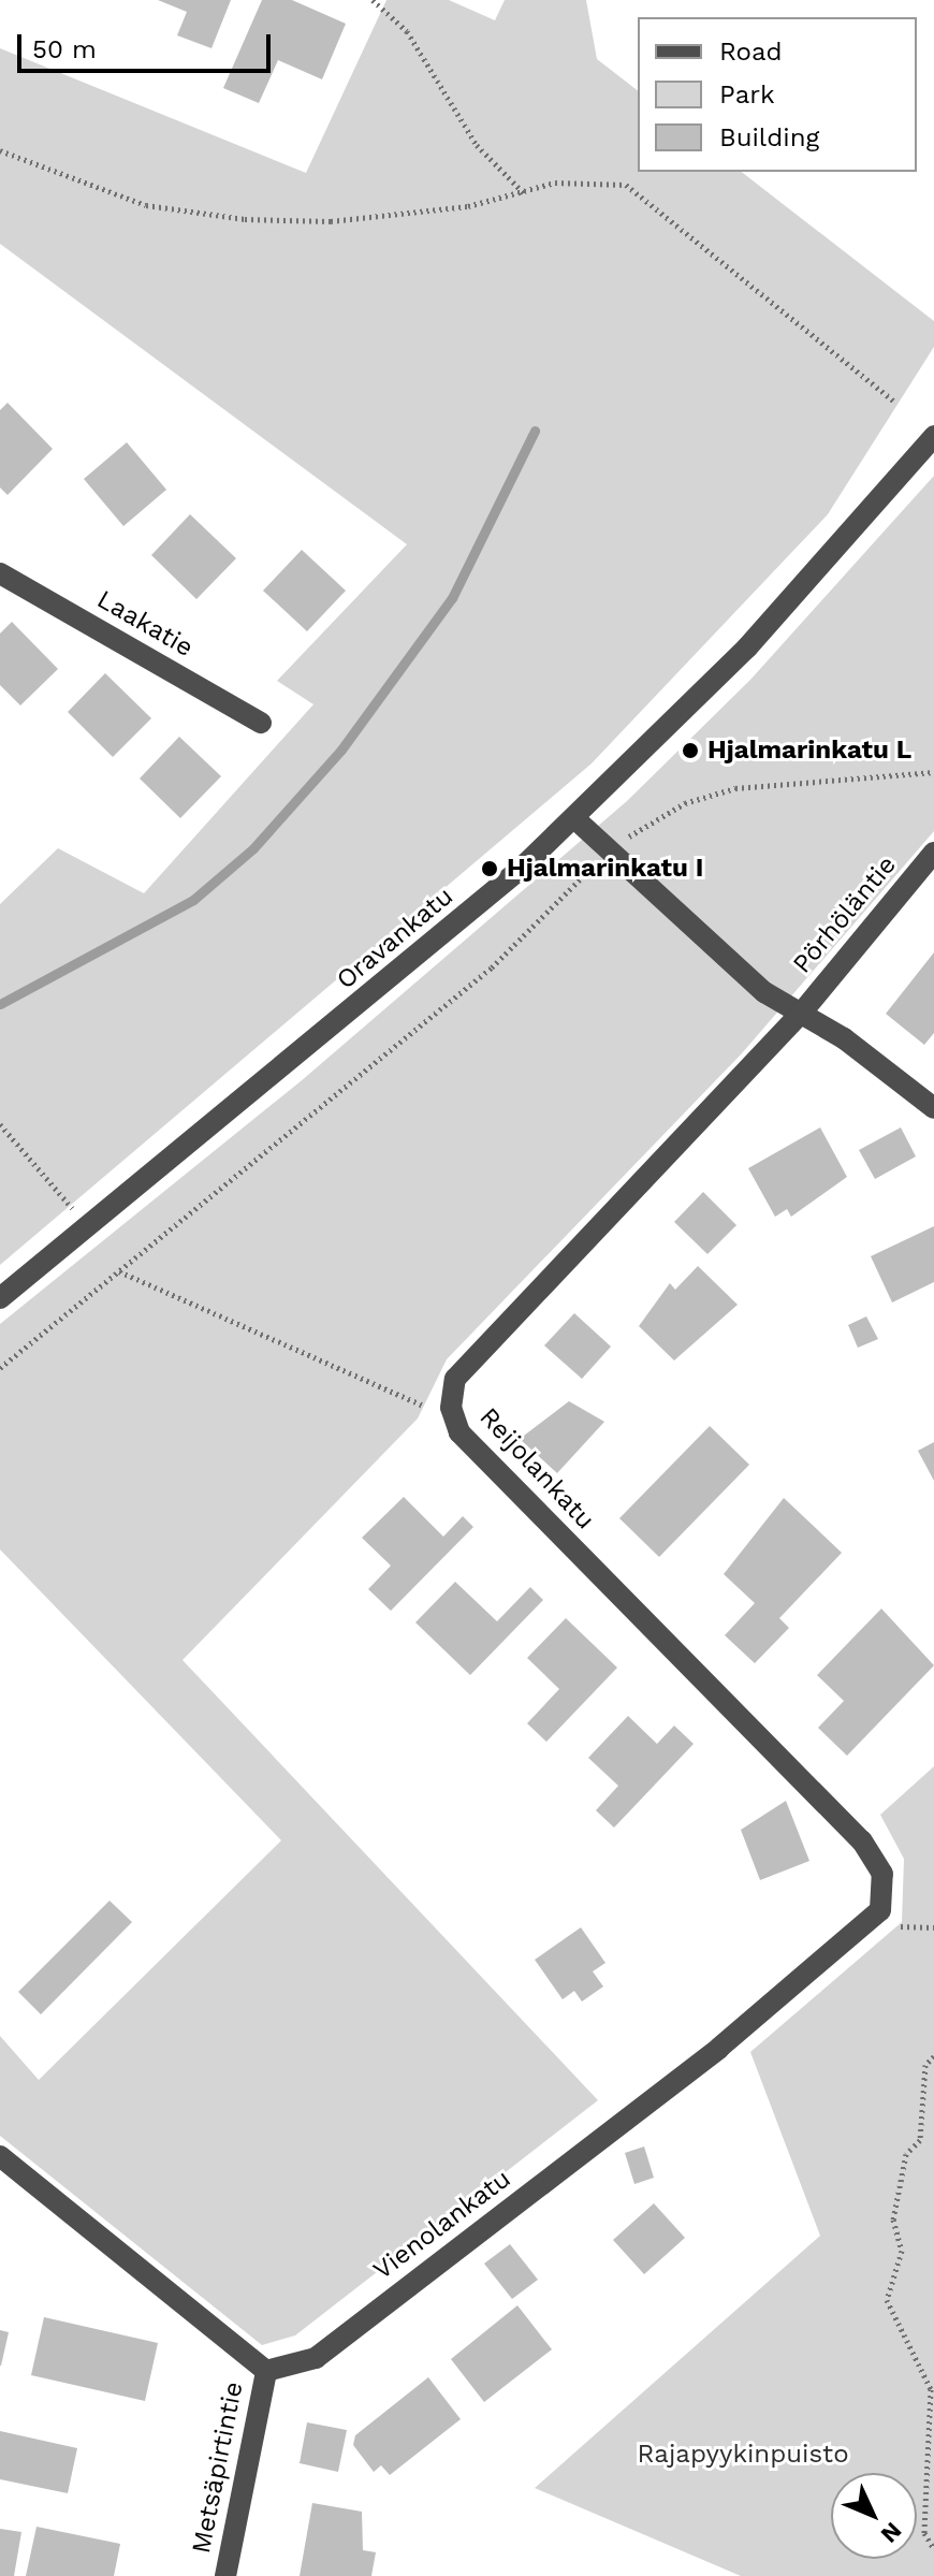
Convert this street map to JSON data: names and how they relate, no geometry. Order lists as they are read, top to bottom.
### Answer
{
  "streets": {
    "street": [
      "Laakatie",
      "Pörhöläntie",
      "Oravankatu",
      "Reijolankatu",
      "Vienolankatu",
      "Metsäpirtintie"
    ]
  },
  "crossings": [
    ["Pörhöläntie", "Reijolankatu"],
    ["Reijolankatu", "Vienolankatu"],
    ["Vienolankatu", "Metsäpirtintie"]
  ],
  "parks": ["Rajapyykinpuisto"],
  "places": ["Hjalmarinkatu L", "Hjalmarinkatu I"],
  "legend": ["Road", "Park", "Building"],
  "scale_bar": "50 m",
  "north": "bottom right"
}
